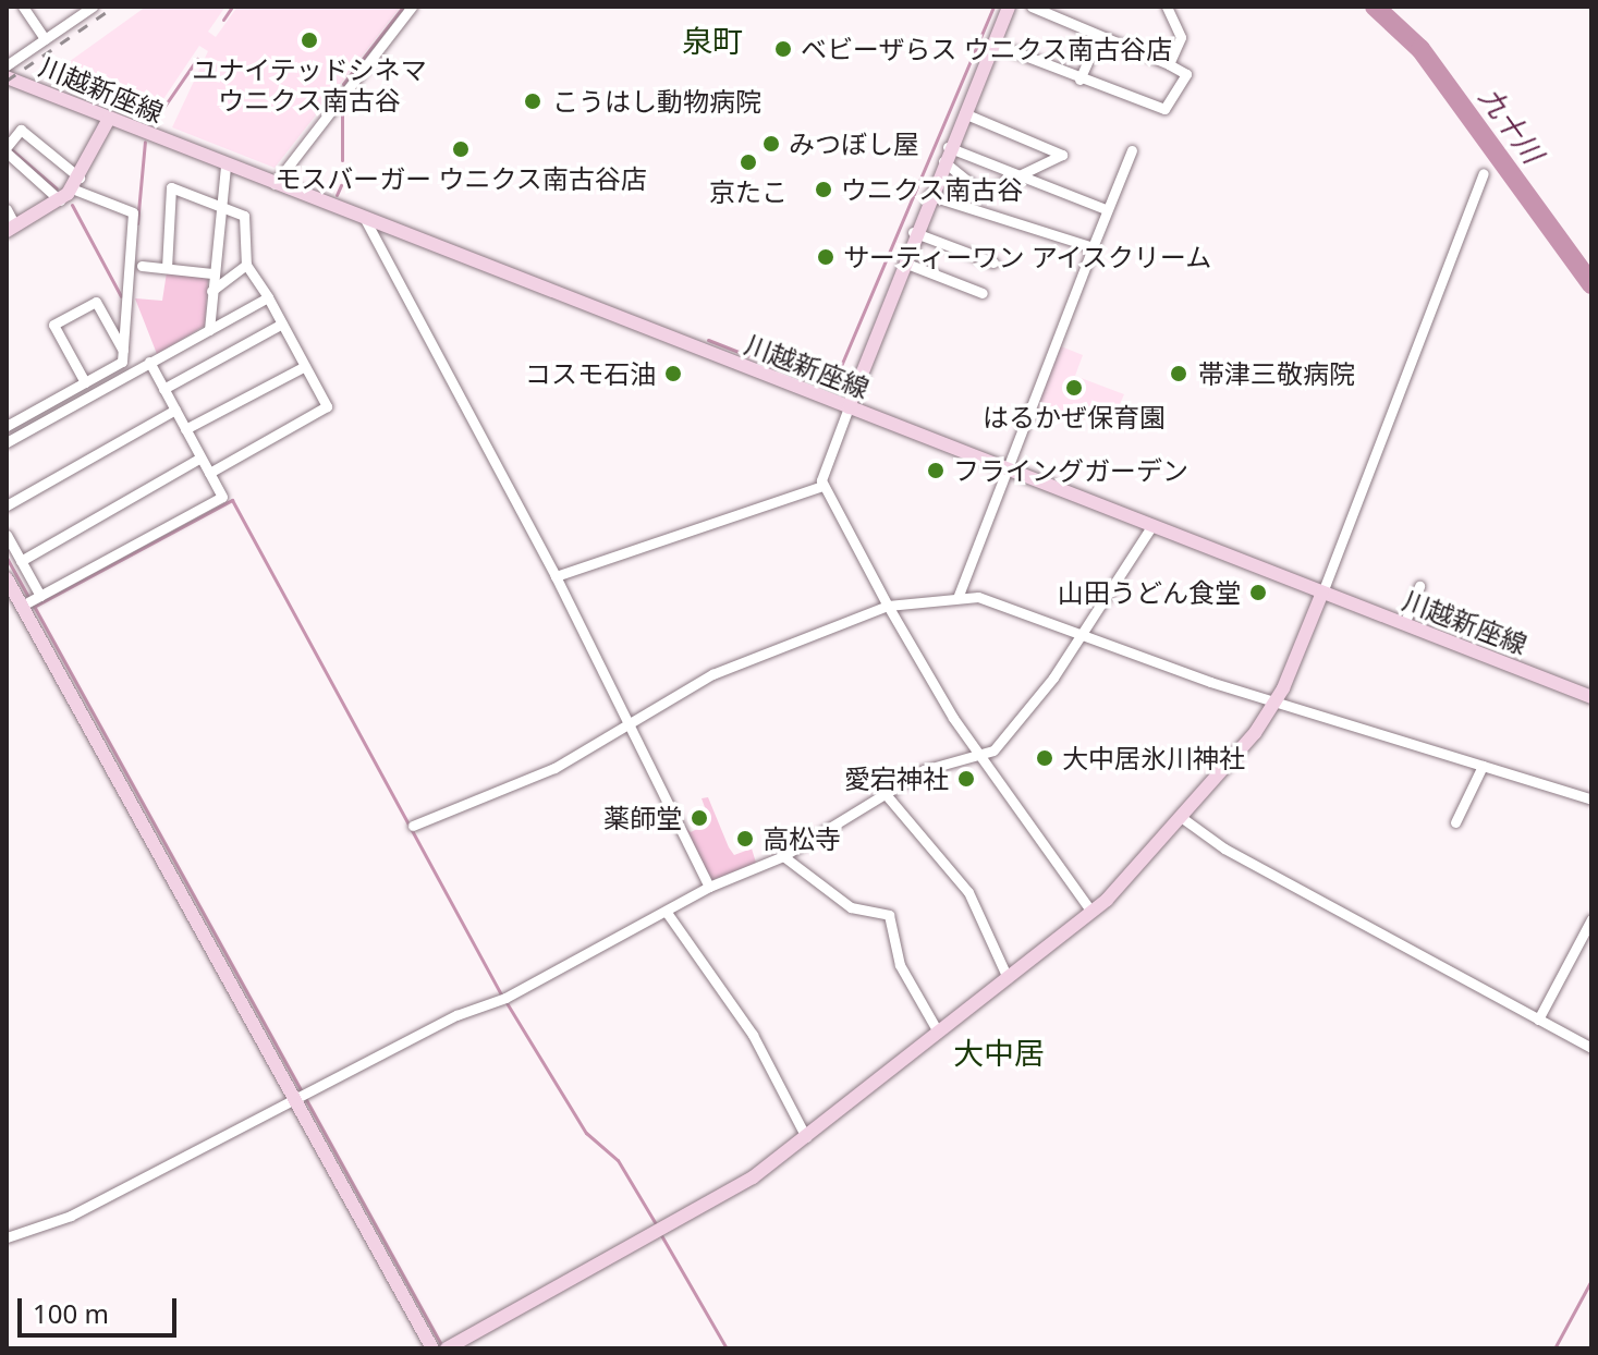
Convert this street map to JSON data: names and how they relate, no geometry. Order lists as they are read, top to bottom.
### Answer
{
  "streets": {
    "street": ["川越新座線"]
  },
  "districts": ["泉町", "大中居"],
  "water": ["九十川"],
  "places": [
    "ユナイテッドシネマ ウニクス南古谷",
    "ベビーザらス ウニクス南古谷店",
    "こうはし動物病院",
    "みつぼし屋",
    "モスバーガー ウニクス南古谷店",
    "京たこ",
    "ウニクス南古谷",
    "サーティーワン アイスクリーム",
    "コスモ石油",
    "帯津三敬病院",
    "はるかぜ保育園",
    "フライングガーデン",
    "山田うどん食堂",
    "大中居氷川神社",
    "愛宕神社",
    "薬師堂",
    "高松寺"
  ],
  "scale_bar": "100 m"
}
